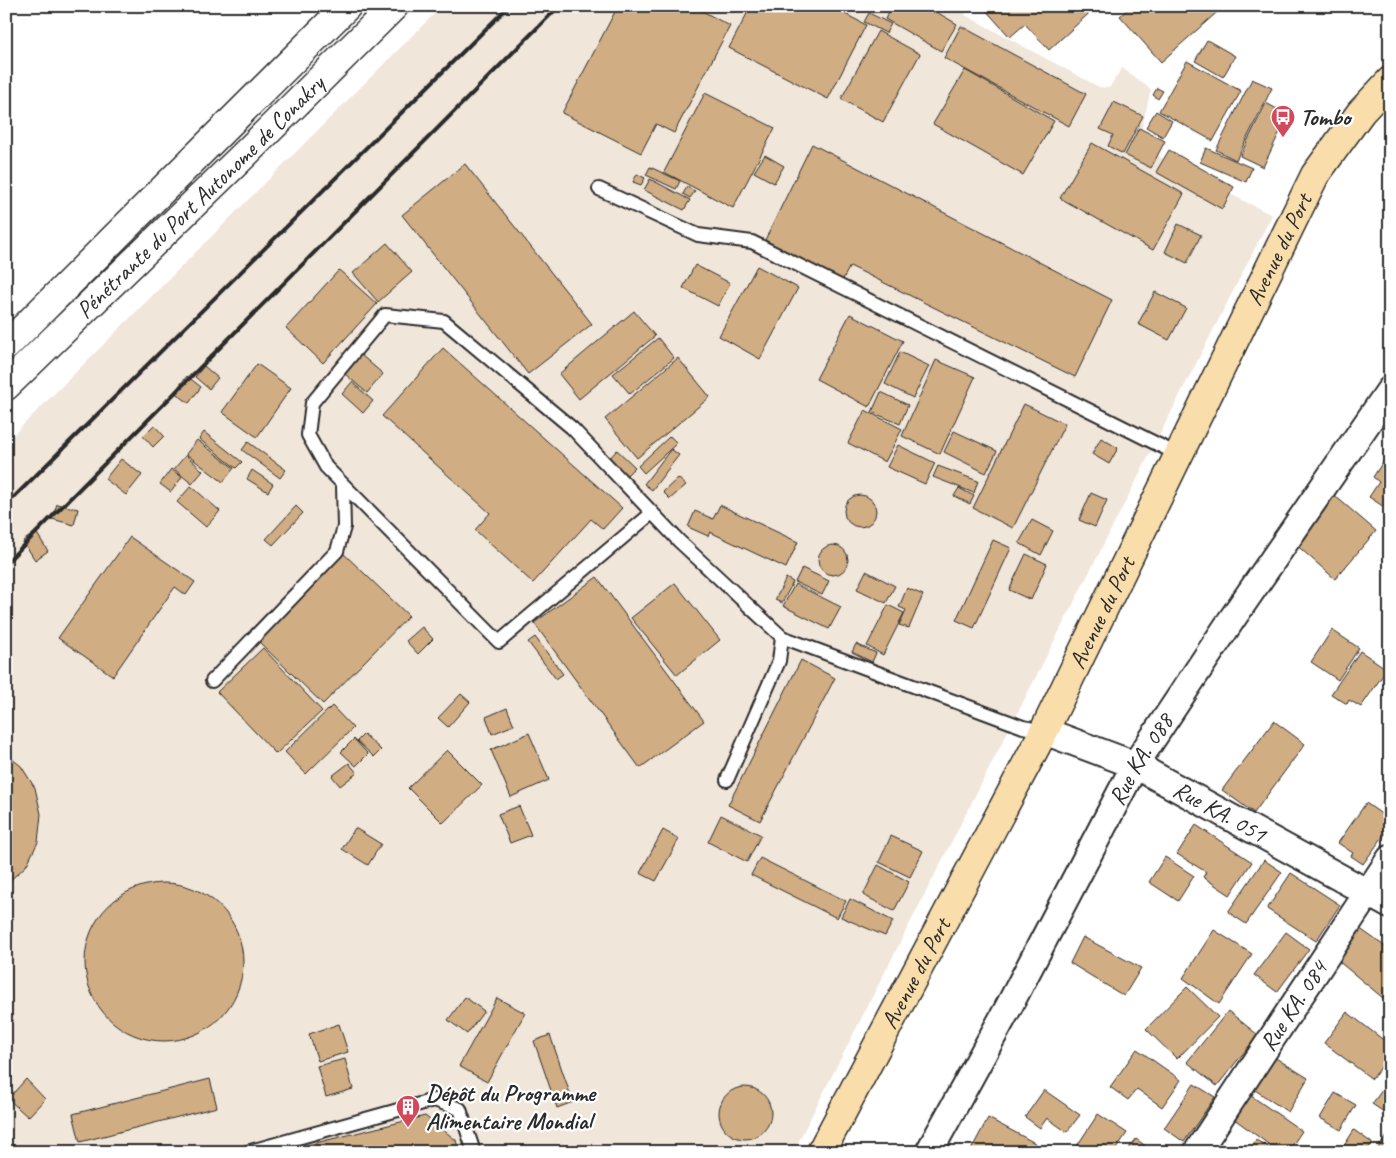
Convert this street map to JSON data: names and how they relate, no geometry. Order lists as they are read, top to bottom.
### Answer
{
  "streets": {
    "main road": ["Avenue du Port"],
    "street": [
      "Pénétrante du Port Autonome de Conakry",
      "Rue KA. 088",
      "Rue KA. 051",
      "Rue KA. 084"
    ]
  },
  "crossings": [
    ["Avenue du Port", "Rue KA. 051"],
    ["Rue KA. 088", "Rue KA. 051"],
    ["Rue KA. 051", "Rue KA. 084"]
  ],
  "places": {
    "bus stop": ["Tombo"],
    "building": ["Dépôt du Programme Alimentaire Mondial"]
  }
}
